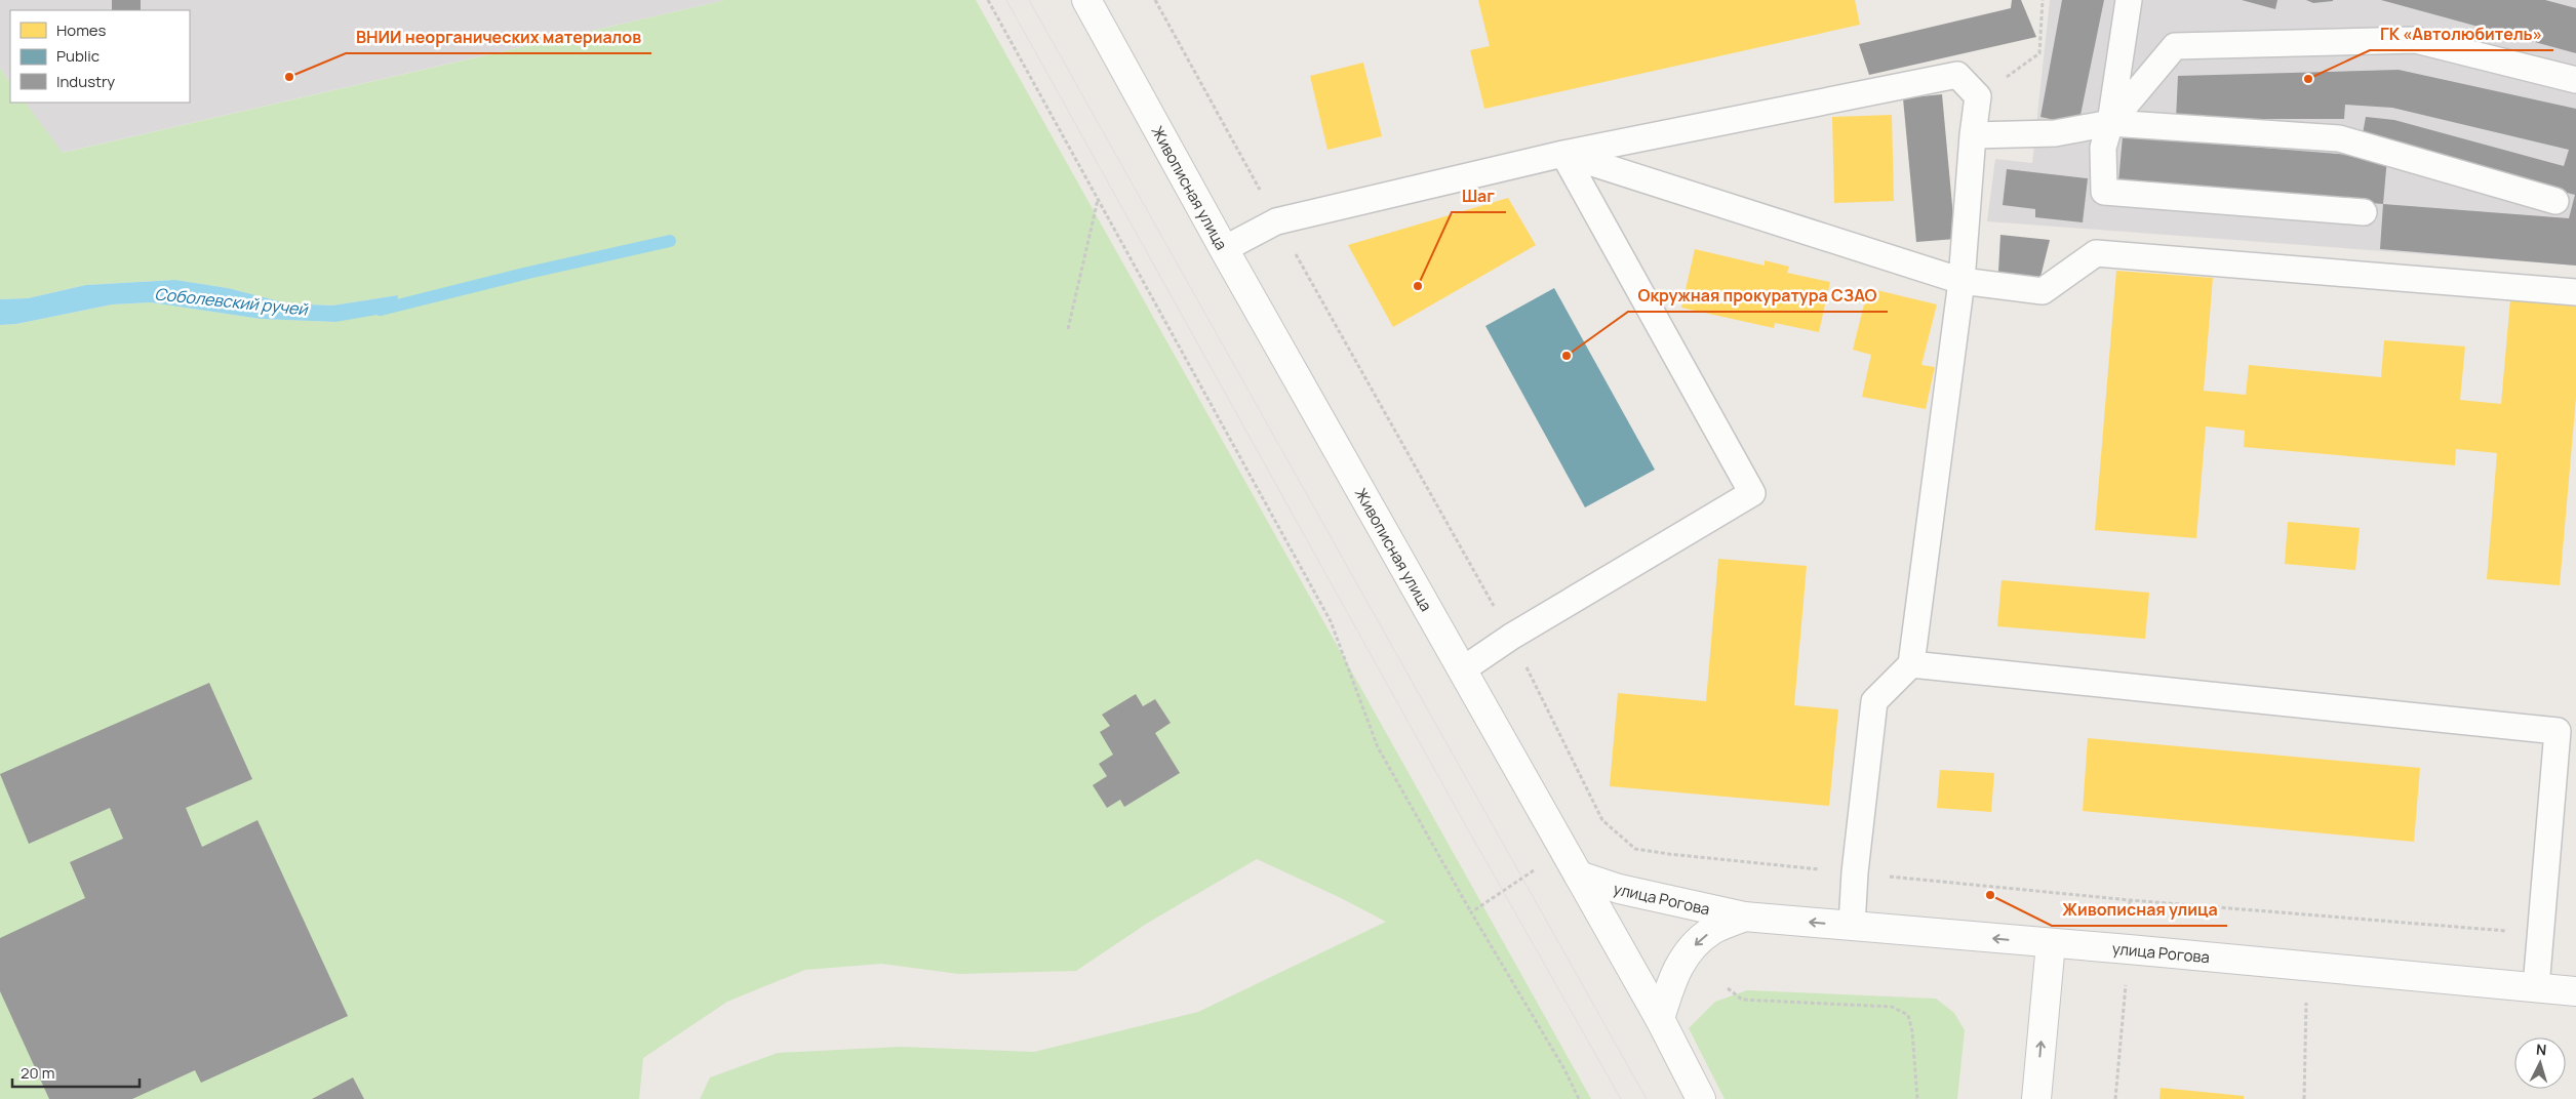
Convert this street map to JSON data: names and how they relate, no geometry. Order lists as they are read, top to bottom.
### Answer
{
  "streets": {
    "street": ["Живописная улица", "улица Рогова"]
  },
  "crossings": [
    ["Живописная улица", "улица Рогова"]
  ],
  "water": ["Соболевский ручей"],
  "places": [
    "ВНИИ неорганических материалов",
    "ГК «Автолюбитель»",
    "Шаг",
    "Окружная прокуратура СЗАО",
    "Живописная улица"
  ],
  "legend": ["Homes", "Public", "Industry"],
  "scale_bar": "20 m",
  "north": "top"
}
